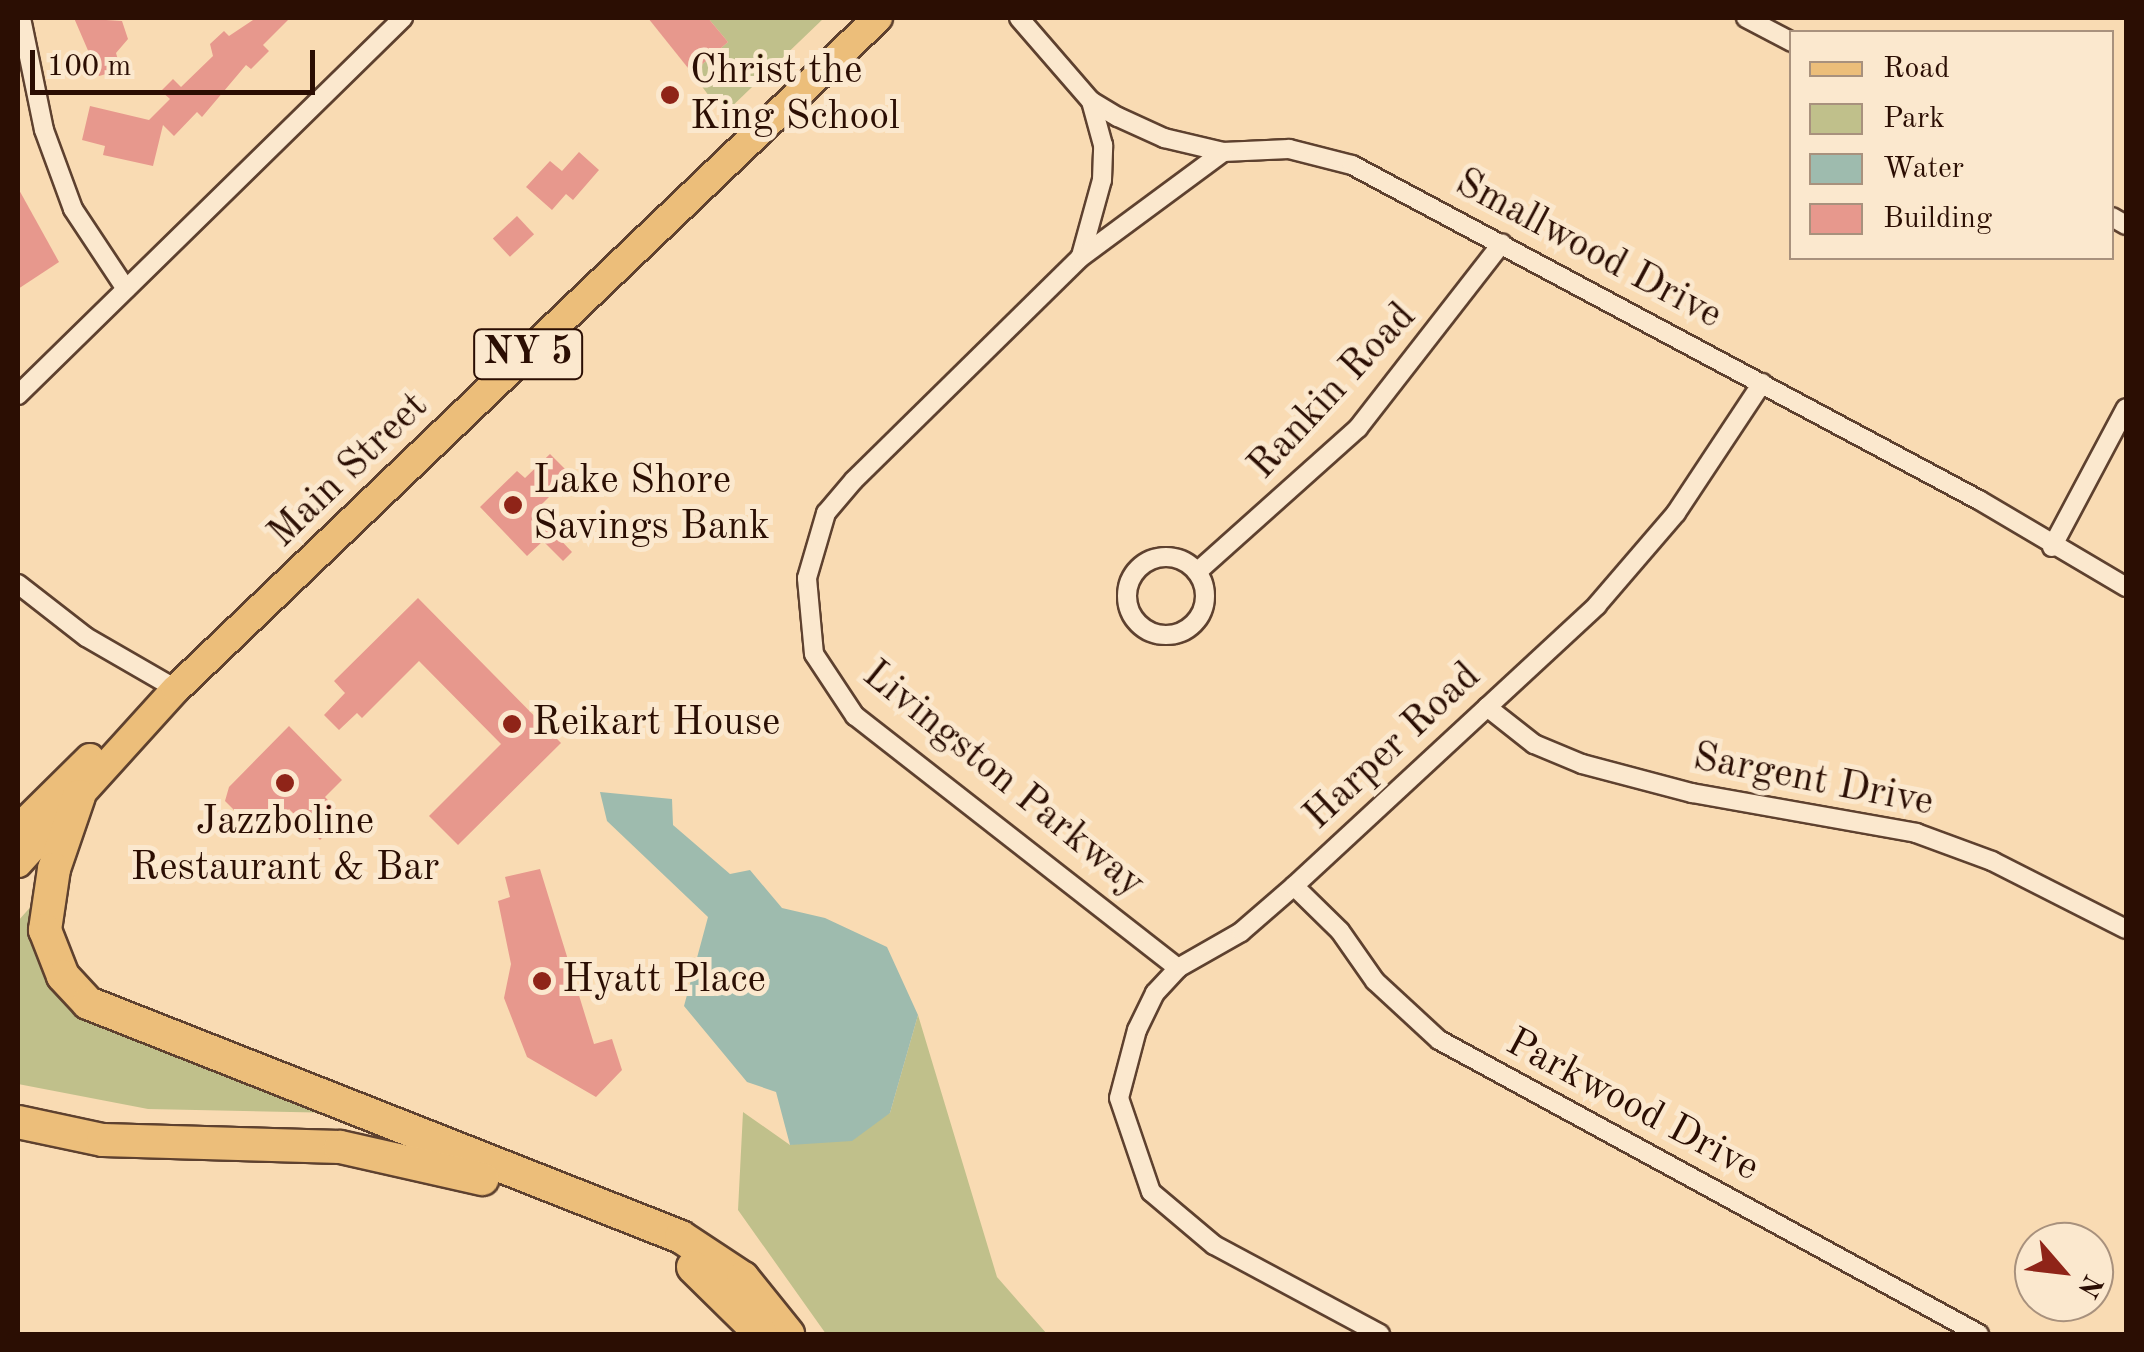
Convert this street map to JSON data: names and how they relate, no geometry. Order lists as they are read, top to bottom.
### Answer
{
  "streets": {
    "main road": ["NY 5", "Main Street"],
    "street": [
      "Smallwood Drive",
      "Rankin Road",
      "Harper Road",
      "Livingston Parkway",
      "Sargent Drive",
      "Parkwood Drive"
    ]
  },
  "crossings": [
    ["Smallwood Drive", "Rankin Road"],
    ["Smallwood Drive", "Harper Road"],
    ["Smallwood Drive", "Livingston Parkway"],
    ["Harper Road", "Livingston Parkway"],
    ["Harper Road", "Sargent Drive"],
    ["Harper Road", "Parkwood Drive"]
  ],
  "places": [
    "Christ the King School",
    "Lake Shore Savings Bank",
    "Reikart House",
    "Jazzboline Restaurant & Bar",
    "Hyatt Place"
  ],
  "legend": [
    "Road",
    "Park",
    "Water",
    "Building"
  ],
  "scale_bar": "100 m",
  "north": "bottom right"
}
